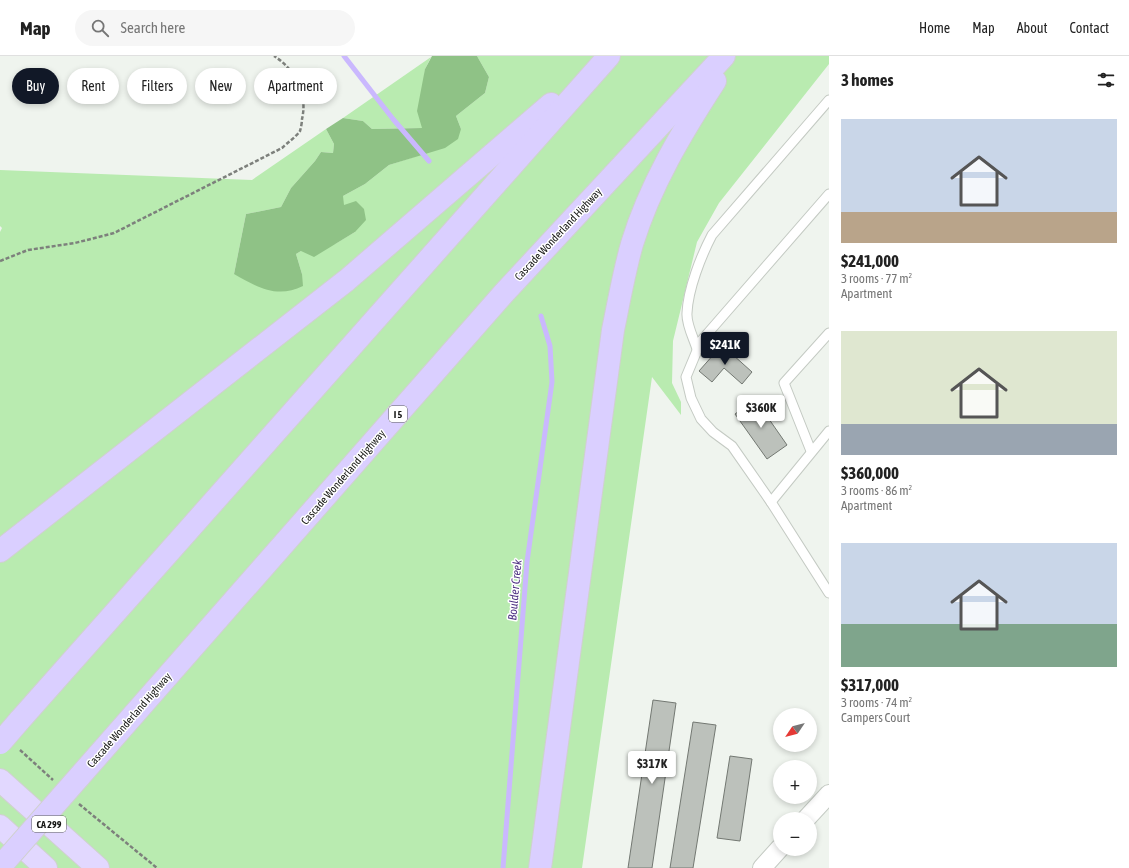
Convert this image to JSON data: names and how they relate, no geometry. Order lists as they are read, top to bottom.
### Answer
{
  "streets": {
    "highway": ["Cascade Wonderland Highway", "I 5", "CA 299"]
  },
  "water": ["Boulder Creek"],
  "north": "bottom left",
  "page": {
    "header": "Map",
    "search": "Search here",
    "nav": [
      "Home",
      "Map",
      "About",
      "Contact"
    ],
    "heading": "3 homes",
    "chip": [
      "Buy",
      "Rent",
      "Filters",
      "New",
      "Apartment"
    ],
    "list": [
      {
        "name": "$241,000",
        "note": "3 rooms · 77 m² · Apartment"
      },
      {
        "name": "$360,000",
        "note": "3 rooms · 86 m² · Apartment"
      },
      {
        "name": "$317,000",
        "note": "3 rooms · 74 m² · Campers Court"
      }
    ],
    "price": ["$241K", "$360K", "$317K"],
    "map_buttons": ["+", "−"]
  }
}
